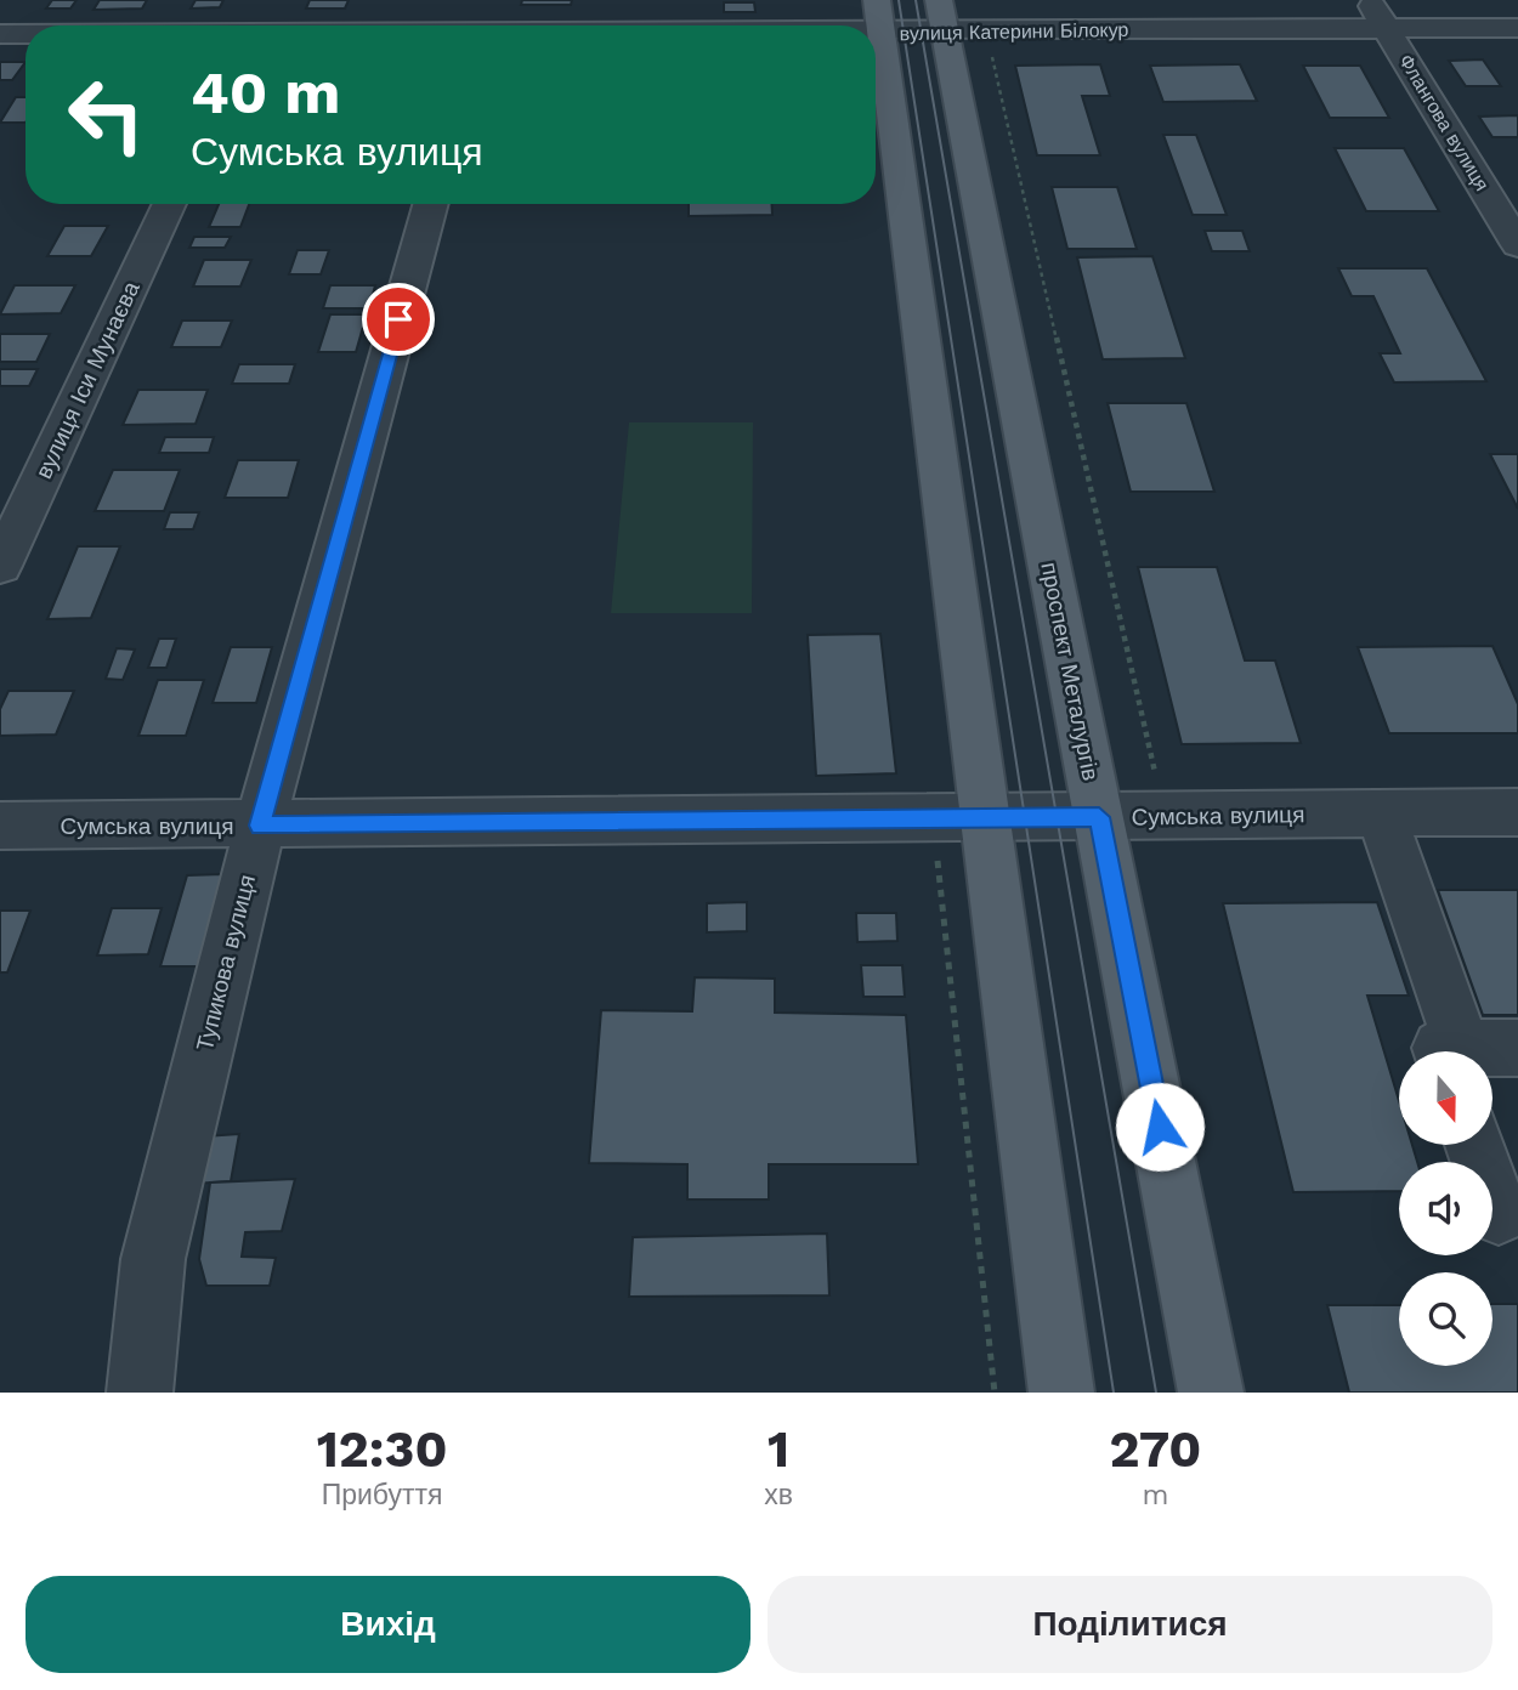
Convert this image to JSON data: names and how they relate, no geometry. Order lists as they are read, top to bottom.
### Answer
{
  "streets": {
    "main road": ["проспект Металургів"],
    "street": [
      "вулиця Катерини Білокур",
      "Флангова вулиця",
      "вулиця Іси Мунаєва",
      "Сумська вулиця",
      "Тупикова вулиця"
    ]
  },
  "crossings": [
    ["вулиця Катерини Білокур", "Флангова вулиця"],
    ["вулиця Катерини Білокур", "проспект Металургів"],
    ["проспект Металургів", "Сумська вулиця"],
    ["Сумська вулиця", "Тупикова вулиця"]
  ],
  "north": "bottom",
  "page": {
    "turn": ["40 m", "Сумська вулиця"],
    "eta": [
      "12:30",
      "Прибуття",
      "1",
      "хв",
      "270",
      "m"
    ],
    "buttons": ["Вихід", "Поділитися"]
  }
}
